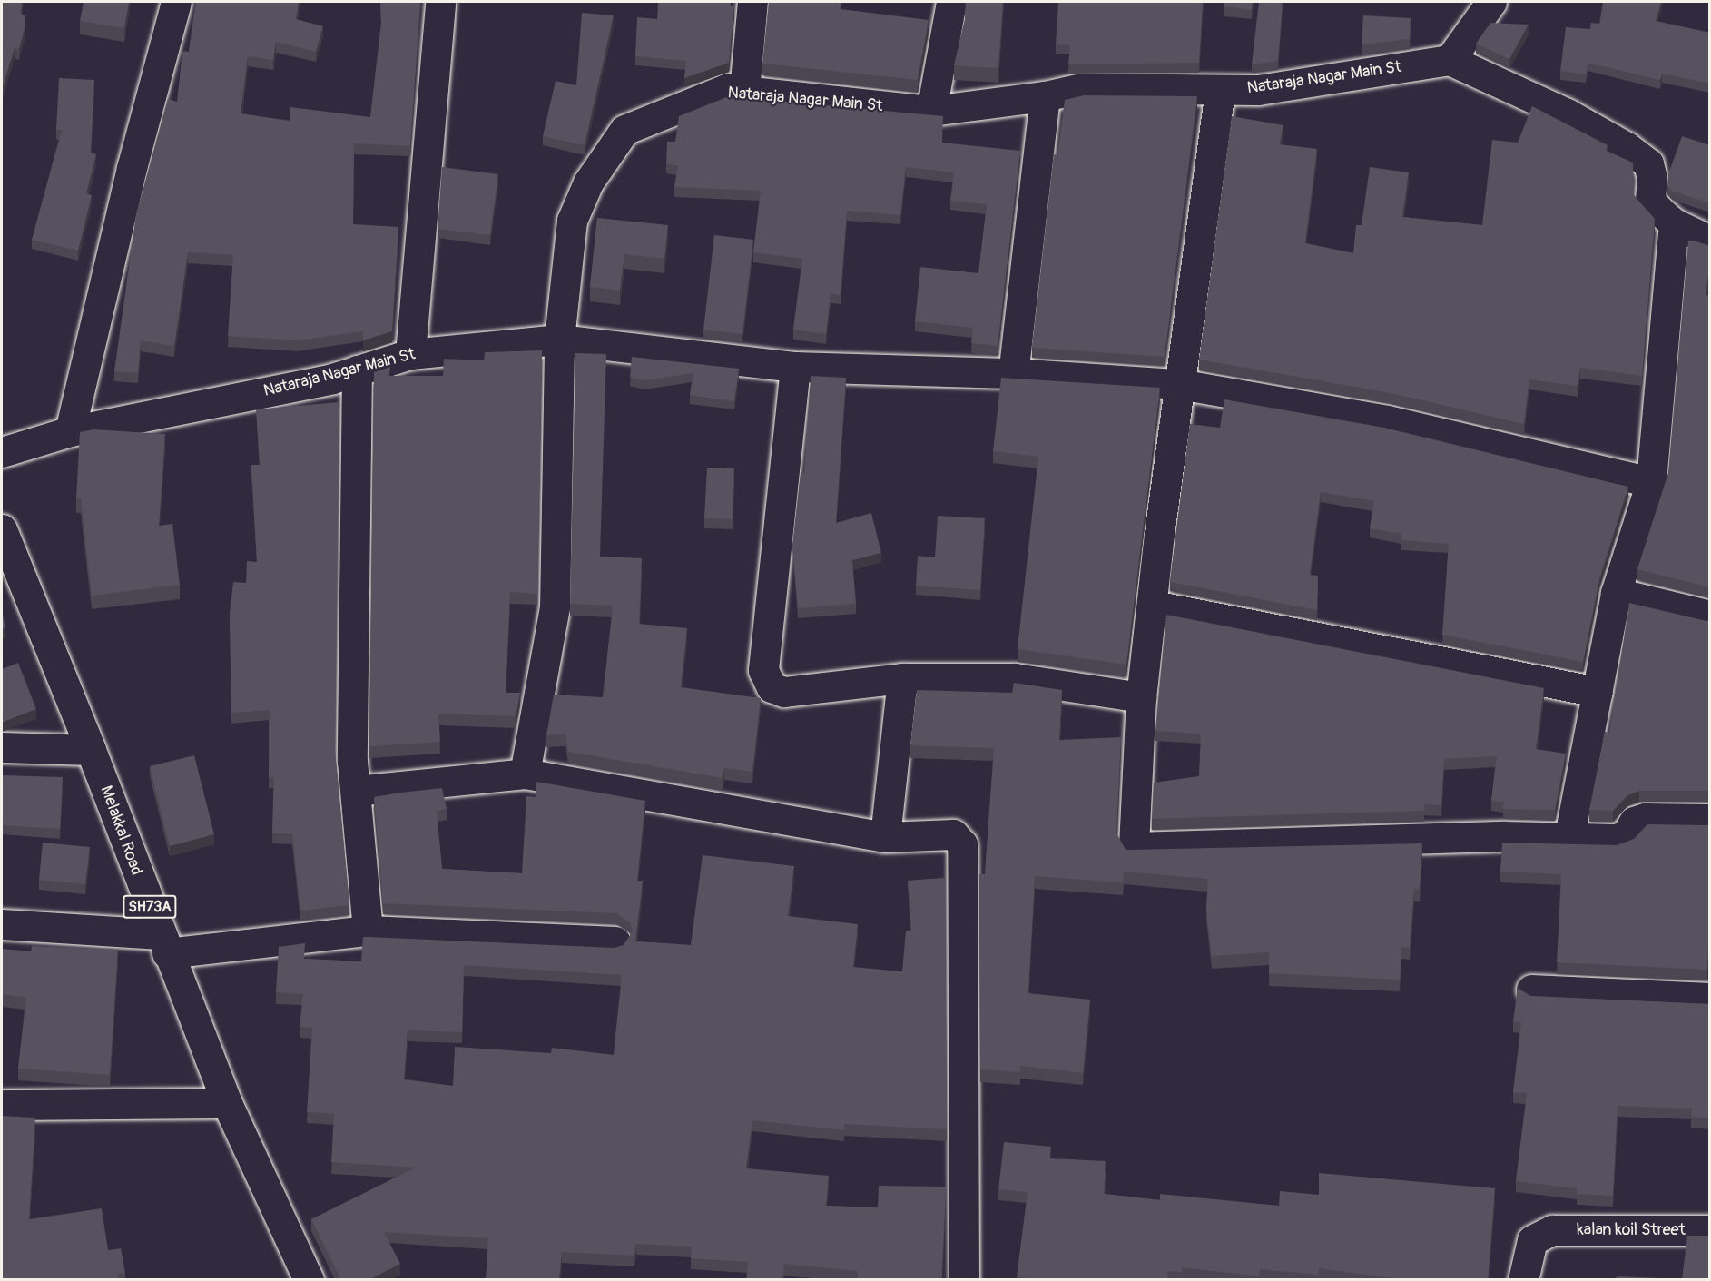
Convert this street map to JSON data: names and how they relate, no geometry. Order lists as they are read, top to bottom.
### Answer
{
  "streets": {
    "street": [
      "Nataraja Nagar Main St",
      "Melakkal Road",
      "SH73A",
      "kalan koil Street"
    ]
  }
}
